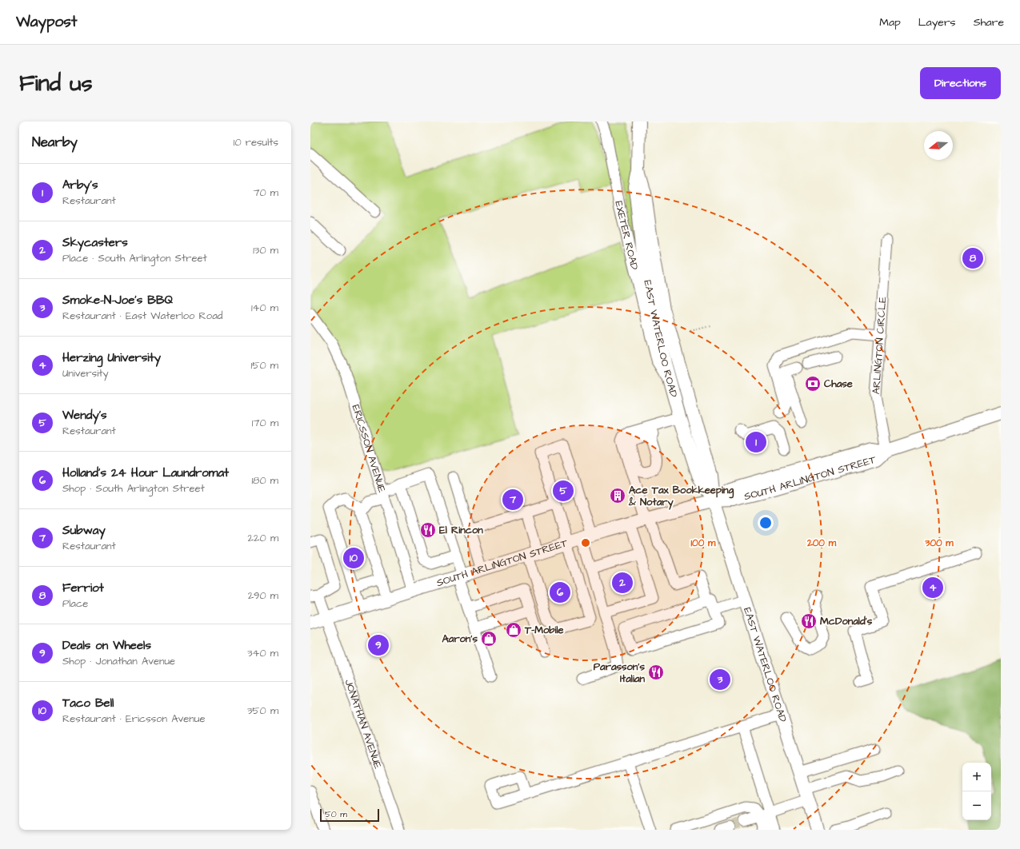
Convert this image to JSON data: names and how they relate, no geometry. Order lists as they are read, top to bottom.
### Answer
{
  "streets": {
    "main road": ["EAST WATERLOO ROAD", "SOUTH ARLINGTON STREET"],
    "street": [
      "EXETER ROAD",
      "ARLINGTON CIRCLE",
      "ERICSSON AVENUE",
      "JONATHAN AVENUE"
    ]
  },
  "crossings": [
    ["EXETER ROAD", "EAST WATERLOO ROAD"],
    ["EAST WATERLOO ROAD", "SOUTH ARLINGTON STREET"],
    ["ARLINGTON CIRCLE", "SOUTH ARLINGTON STREET"],
    ["ERICSSON AVENUE", "SOUTH ARLINGTON STREET"],
    ["SOUTH ARLINGTON STREET", "JONATHAN AVENUE"]
  ],
  "places": {
    "bank": ["Chase"],
    "building": ["Ace Tax Bookkeeping & Notary"],
    "restaurant": ["El Rincon", "McDonald's", "Parasson's Italian"],
    "shop": ["T-Mobile", "Aaron's"]
  },
  "scale_bar": "50 m",
  "north": "left",
  "page": {
    "header": "Waypost",
    "nav": ["Map", "Layers", "Share"],
    "buttons": "Directions",
    "title": "Find us",
    "heading": ["Nearby", "10 results"],
    "list": [
      {
        "mark": "1",
        "name": "Arby's",
        "note": "Restaurant",
        "value": "70 m"
      },
      {
        "mark": "2",
        "name": "Skycasters",
        "note": "Place · South Arlington Street",
        "value": "130 m"
      },
      {
        "mark": "3",
        "name": "Smoke-N-Joe's BBQ",
        "note": "Restaurant · East Waterloo Road",
        "value": "140 m"
      },
      {
        "mark": "4",
        "name": "Herzing University",
        "note": "University",
        "value": "150 m"
      },
      {
        "mark": "5",
        "name": "Wendy's",
        "note": "Restaurant",
        "value": "170 m"
      },
      {
        "mark": "6",
        "name": "Holland's 24 Hour Laundromat",
        "note": "Shop · South Arlington Street",
        "value": "180 m"
      },
      {
        "mark": "7",
        "name": "Subway",
        "note": "Restaurant",
        "value": "220 m"
      },
      {
        "mark": "8",
        "name": "Ferriot",
        "note": "Place",
        "value": "290 m"
      },
      {
        "mark": "9",
        "name": "Deals on Wheels",
        "note": "Shop · Jonathan Avenue",
        "value": "340 m"
      },
      {
        "mark": "10",
        "name": "Taco Bell",
        "note": "Restaurant · Ericsson Avenue",
        "value": "350 m"
      }
    ],
    "pins": [
      "8",
      "1",
      "5",
      "7",
      "10",
      "2",
      "4",
      "6",
      "9",
      "3"
    ],
    "map_buttons": ["+", "−"],
    "scale": "50 m"
  },
  "rings": ["100 m", "200 m", "300 m"]
}
